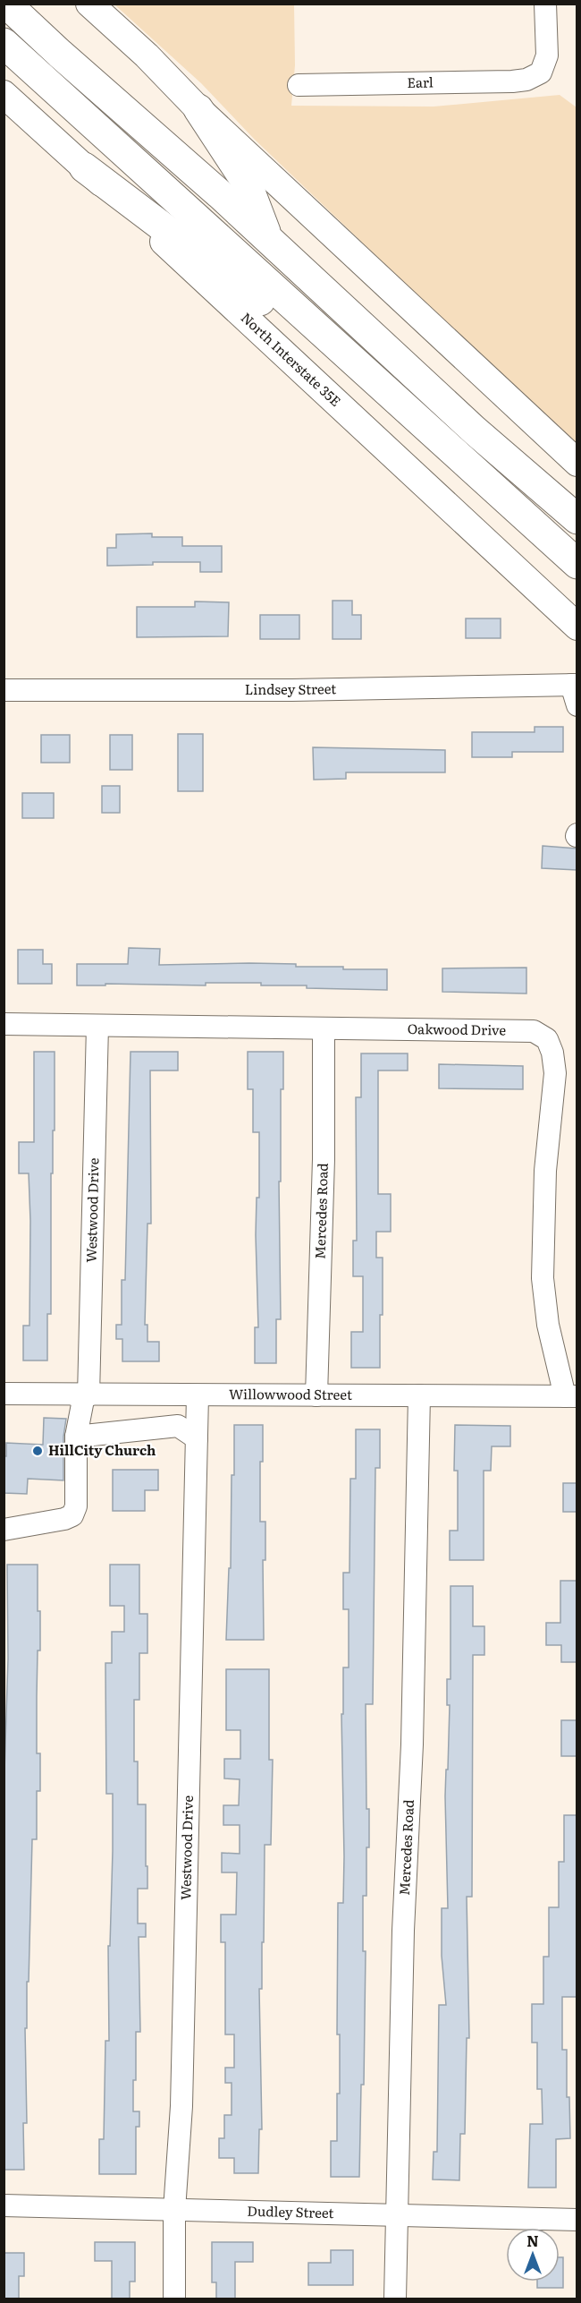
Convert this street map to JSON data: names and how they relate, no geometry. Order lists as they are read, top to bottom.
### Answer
{
  "streets": {
    "main road": ["North Interstate 35E"],
    "street": [
      "Earl",
      "Lindsey Street",
      "Oakwood Drive",
      "Westwood Drive",
      "Mercedes Road",
      "Willowwood Street",
      "Dudley Street"
    ]
  },
  "crossings": [
    ["Oakwood Drive", "Westwood Drive"],
    ["Oakwood Drive", "Mercedes Road"],
    ["Oakwood Drive", "Willowwood Street"],
    ["Westwood Drive", "Willowwood Street"],
    ["Westwood Drive", "Dudley Street"],
    ["Mercedes Road", "Willowwood Street"],
    ["Mercedes Road", "Dudley Street"]
  ],
  "places": ["HillCity Church"],
  "north": "top"
}
